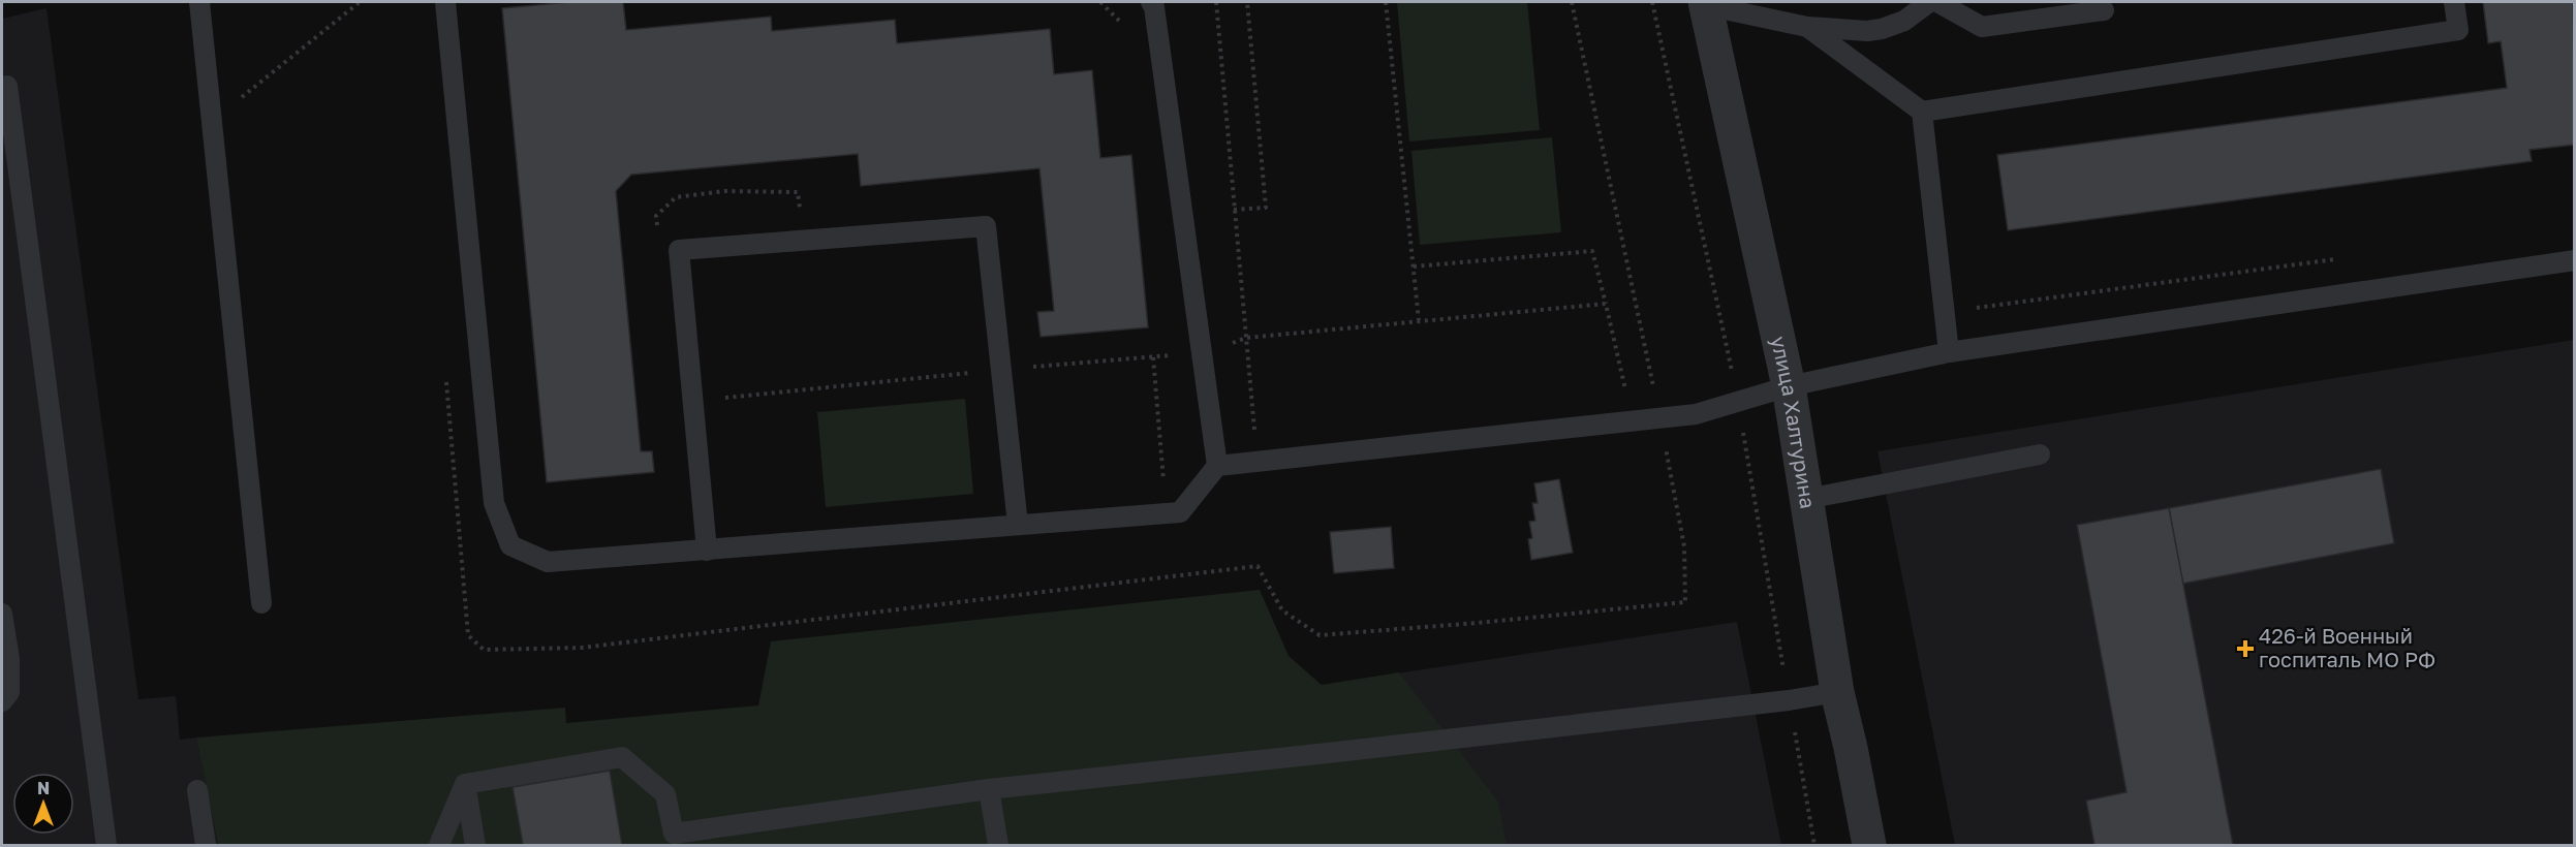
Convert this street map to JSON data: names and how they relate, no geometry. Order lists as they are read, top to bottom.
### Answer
{
  "streets": {
    "street": ["улица Халтурина"]
  },
  "places": {
    "health": ["426-й Военный госпиталь МО РФ"]
  },
  "north": "top"
}
